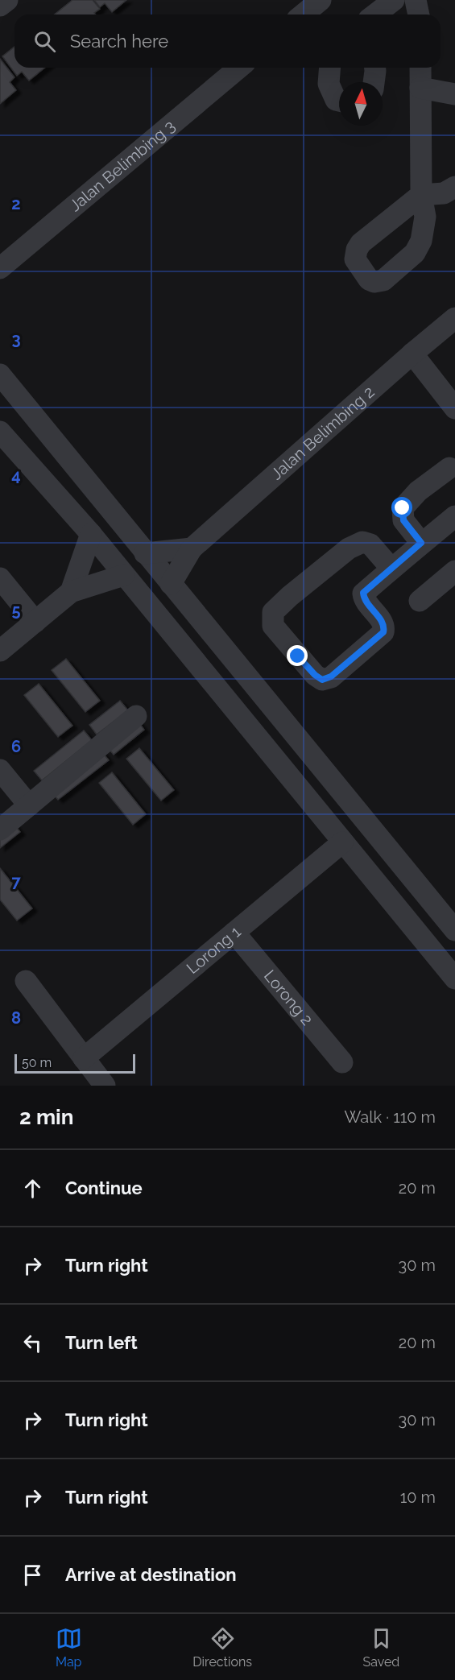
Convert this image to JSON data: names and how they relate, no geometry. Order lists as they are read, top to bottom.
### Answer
{
  "streets": {
    "street": [
      "Jalan Belimbing 3",
      "Jalan Belimbing 2",
      "Lorong 1",
      "Lorong 2"
    ]
  },
  "crossings": [
    ["Lorong 1", "Lorong 2"]
  ],
  "scale_bar": "50 m",
  "north": "top",
  "page": {
    "search": "Search here",
    "scale": "50 m",
    "heading": ["2 min", "Walk · 110 m"],
    "list": [
      ["Continue", "20 m"],
      ["Turn right", "30 m"],
      ["Turn left", "20 m"],
      ["Turn right", "30 m"],
      ["Turn right", "10 m"],
      "Arrive at destination"
    ],
    "nav": ["Map", "Directions", "Saved"]
  },
  "grid": {
    "rows": [
      "2",
      "3",
      "4",
      "5",
      "6",
      "7",
      "8"
    ]
  }
}
